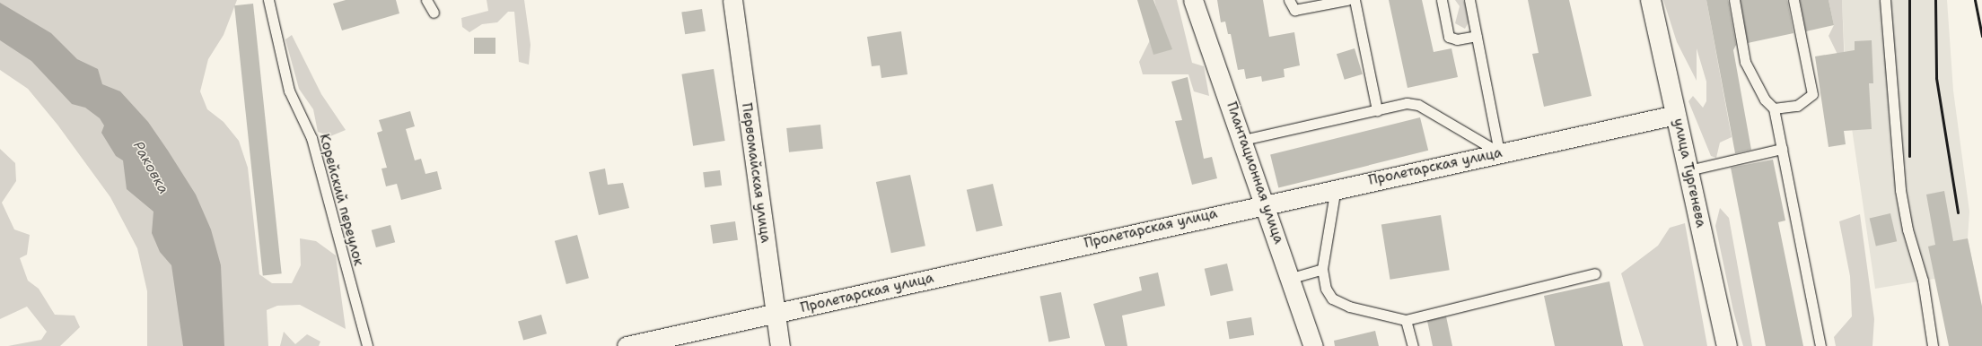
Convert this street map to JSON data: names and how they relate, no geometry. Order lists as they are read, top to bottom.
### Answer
{
  "streets": {
    "main road": ["улица Тургенева"],
    "street": ["Пролетарская улица", "Первомайская улица", "Плантационная улица"],
    "lane": ["Корейский переулок"]
  },
  "crossings": [
    ["Пролетарская улица", "Первомайская улица"],
    ["Пролетарская улица", "Плантационная улица"],
    ["Пролетарская улица", "улица Тургенева"]
  ],
  "water": ["Раковка"]
}
